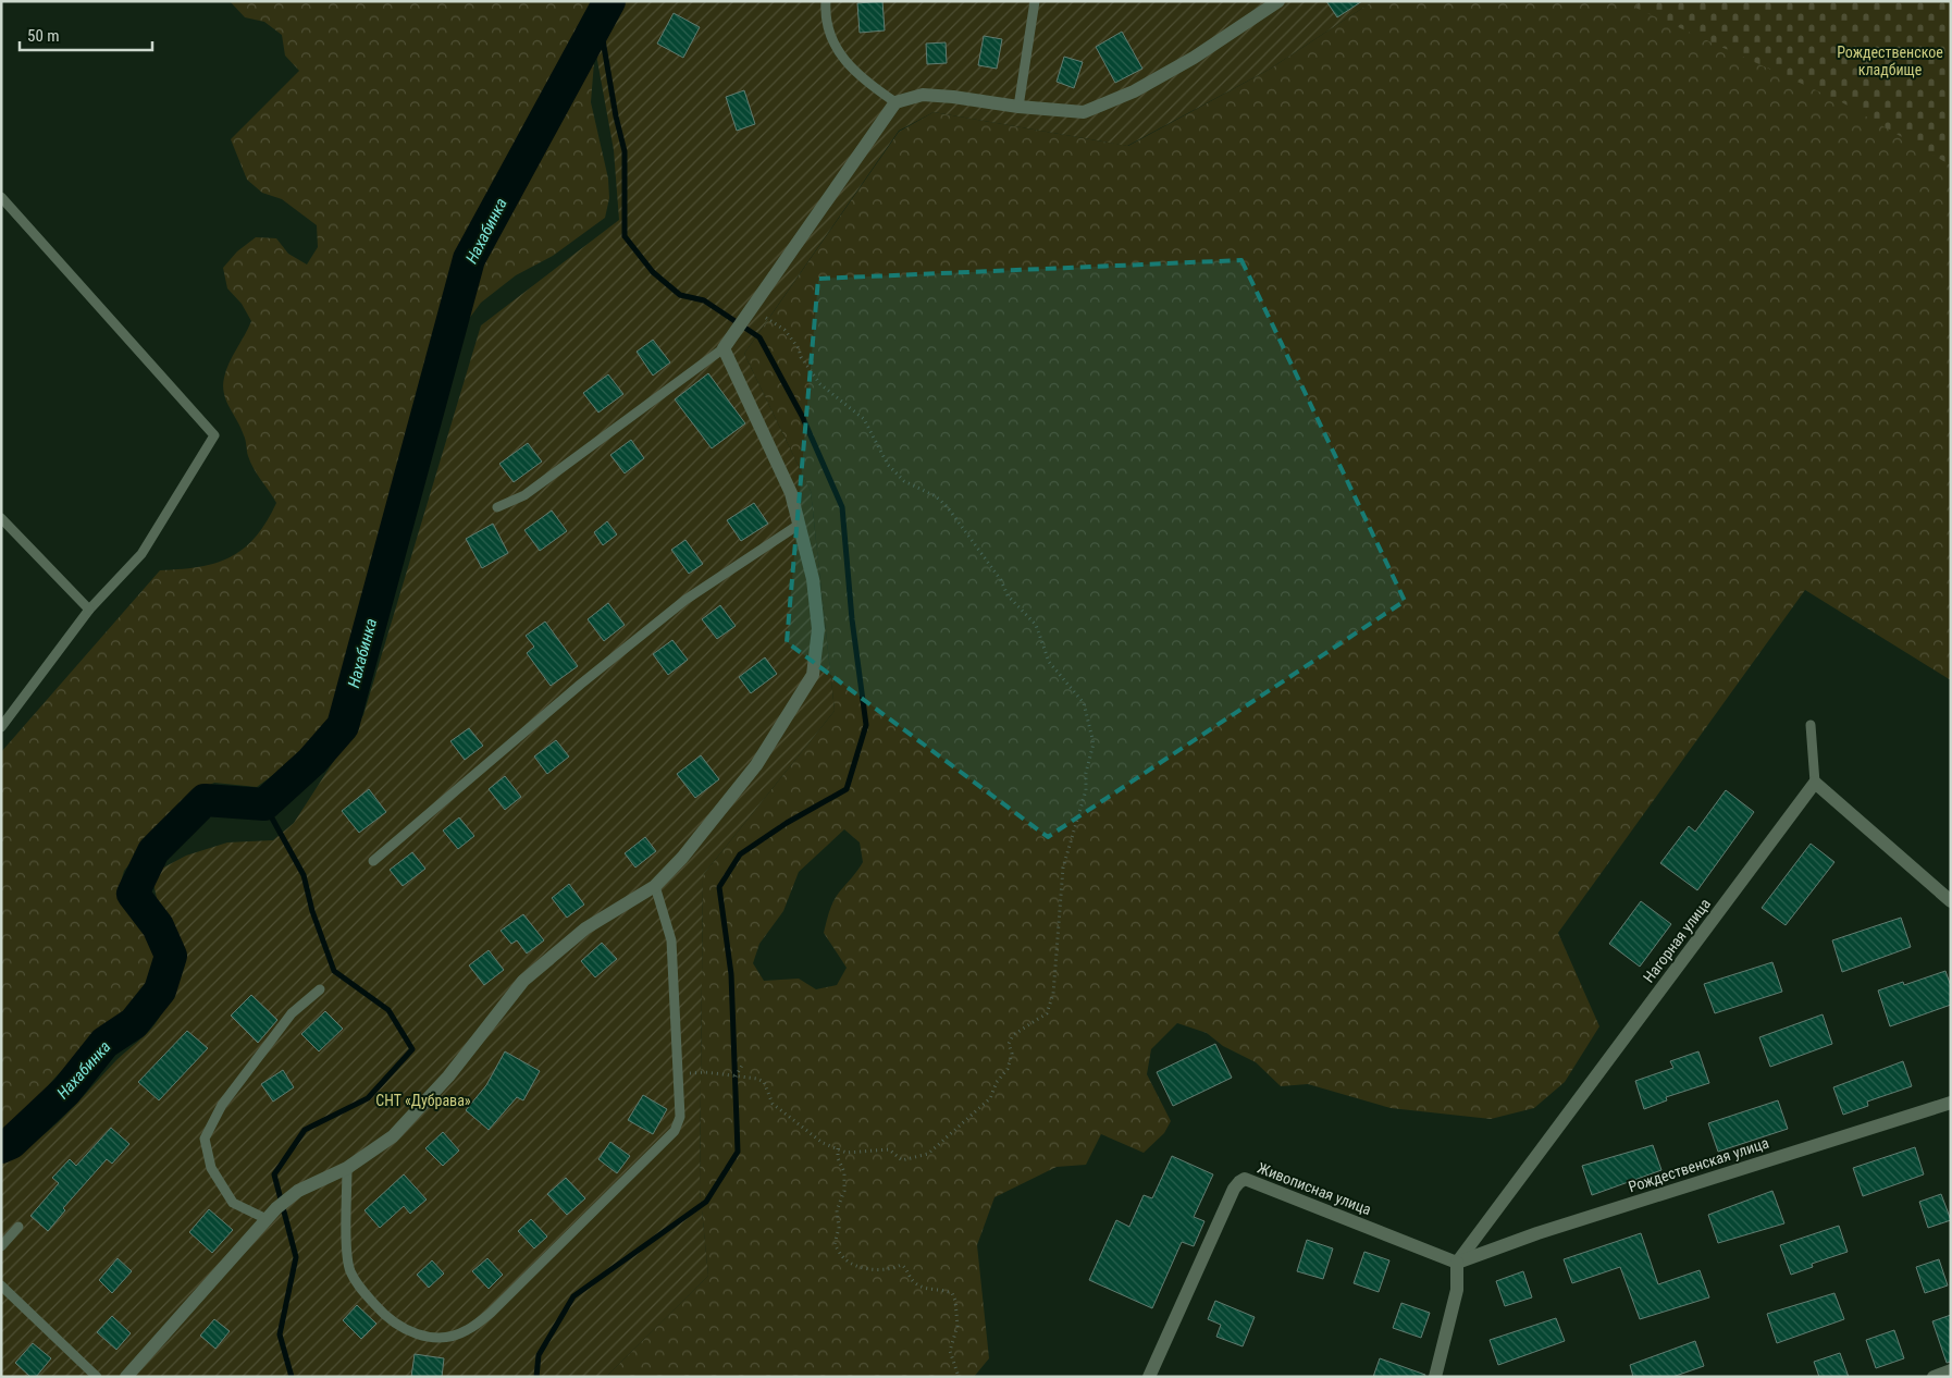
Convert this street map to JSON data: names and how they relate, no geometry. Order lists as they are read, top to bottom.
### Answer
{
  "streets": {
    "street": ["Нагорная улица", "Рождественская улица", "Живописная улица"]
  },
  "crossings": [
    ["Нагорная улица", "Рождественская улица"],
    ["Нагорная улица", "Живописная улица"],
    ["Рождественская улица", "Живописная улица"]
  ],
  "water": ["Нахабинка"],
  "parks": ["Рождественское кладбище", "СНТ «Дубрава»"],
  "scale_bar": "50 m"
}
